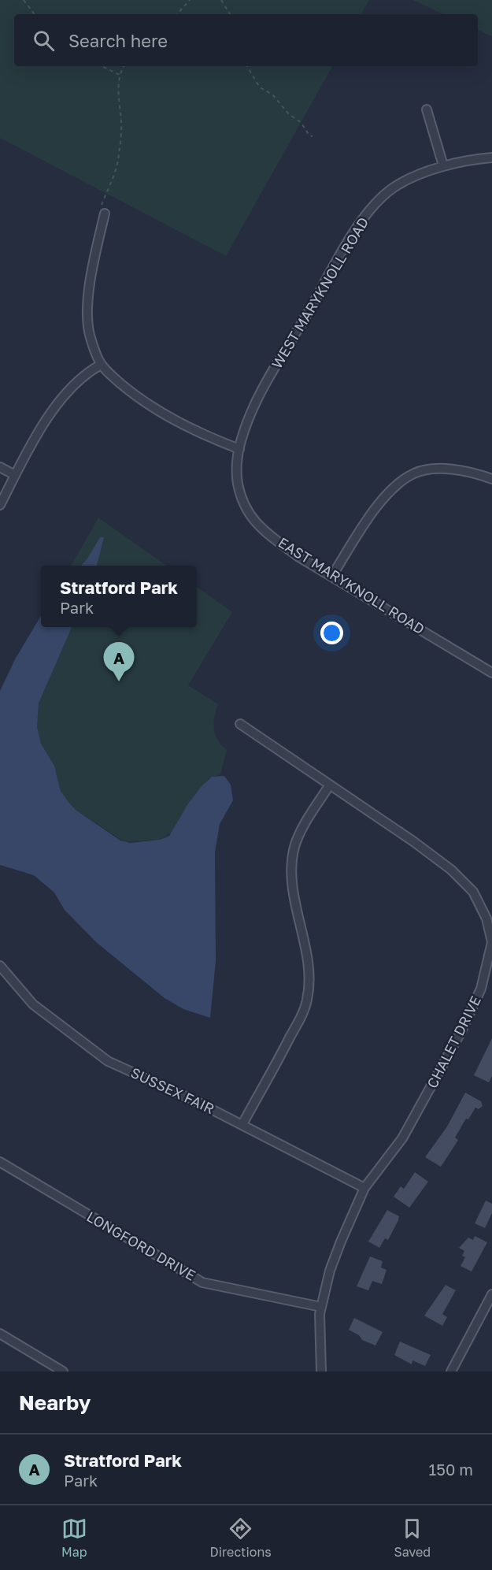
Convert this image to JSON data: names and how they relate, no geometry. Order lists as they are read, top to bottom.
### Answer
{
  "streets": {
    "street": [
      "WEST MARYKNOLL ROAD",
      "EAST MARYKNOLL ROAD",
      "CHALET DRIVE",
      "SUSSEX FAIR",
      "LONGFORD DRIVE"
    ]
  },
  "crossings": [
    ["WEST MARYKNOLL ROAD", "EAST MARYKNOLL ROAD"],
    ["CHALET DRIVE", "SUSSEX FAIR"],
    ["CHALET DRIVE", "LONGFORD DRIVE"]
  ],
  "page": {
    "search": "Search here",
    "popup": ["Stratford Park", "Park"],
    "pins": "A",
    "heading": "Nearby",
    "list": [
      {
        "mark": "A",
        "name": "Stratford Park",
        "note": "Park",
        "value": "150 m"
      }
    ],
    "nav": ["Map", "Directions", "Saved"]
  }
}
